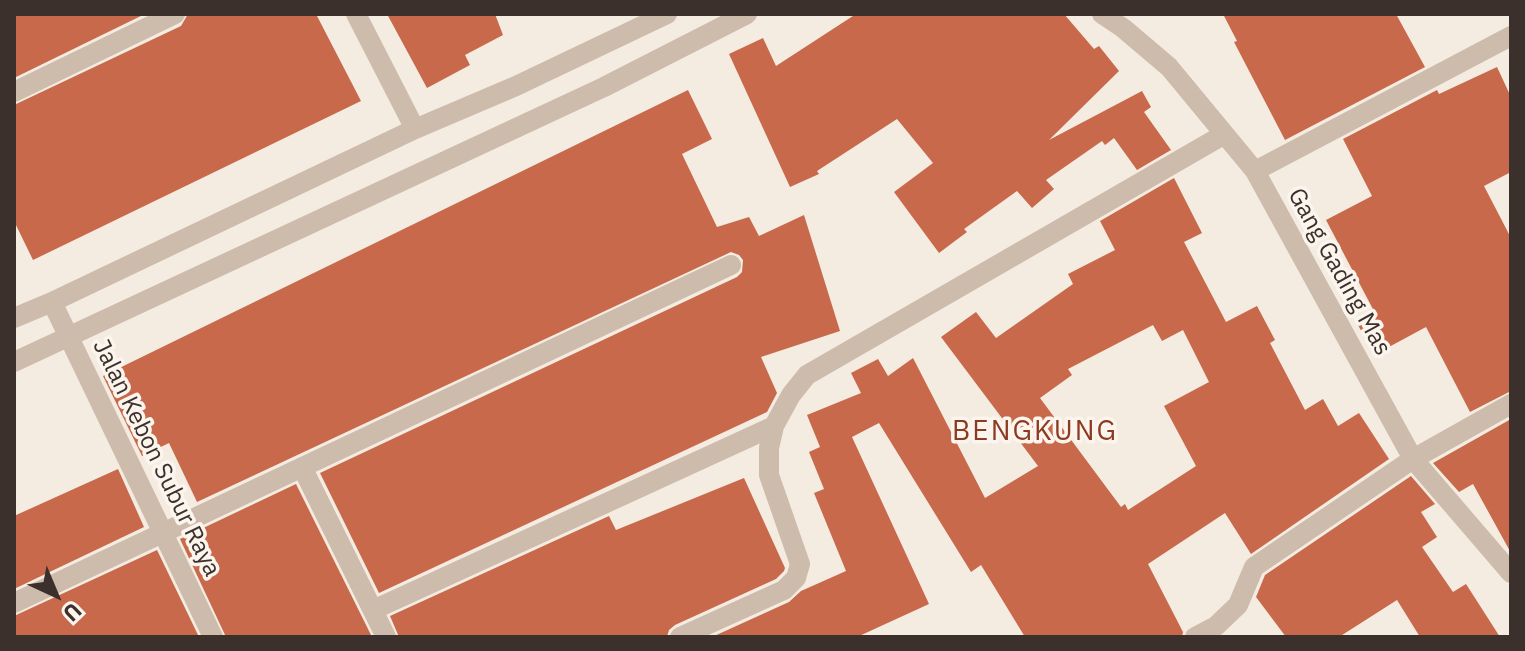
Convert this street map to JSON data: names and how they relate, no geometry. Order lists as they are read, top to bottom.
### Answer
{
  "streets": {
    "street": ["Gang Gading Mas", "Jalan Kebon Subur Raya"]
  },
  "districts": ["BENGKUNG"],
  "north": "bottom right"
}
